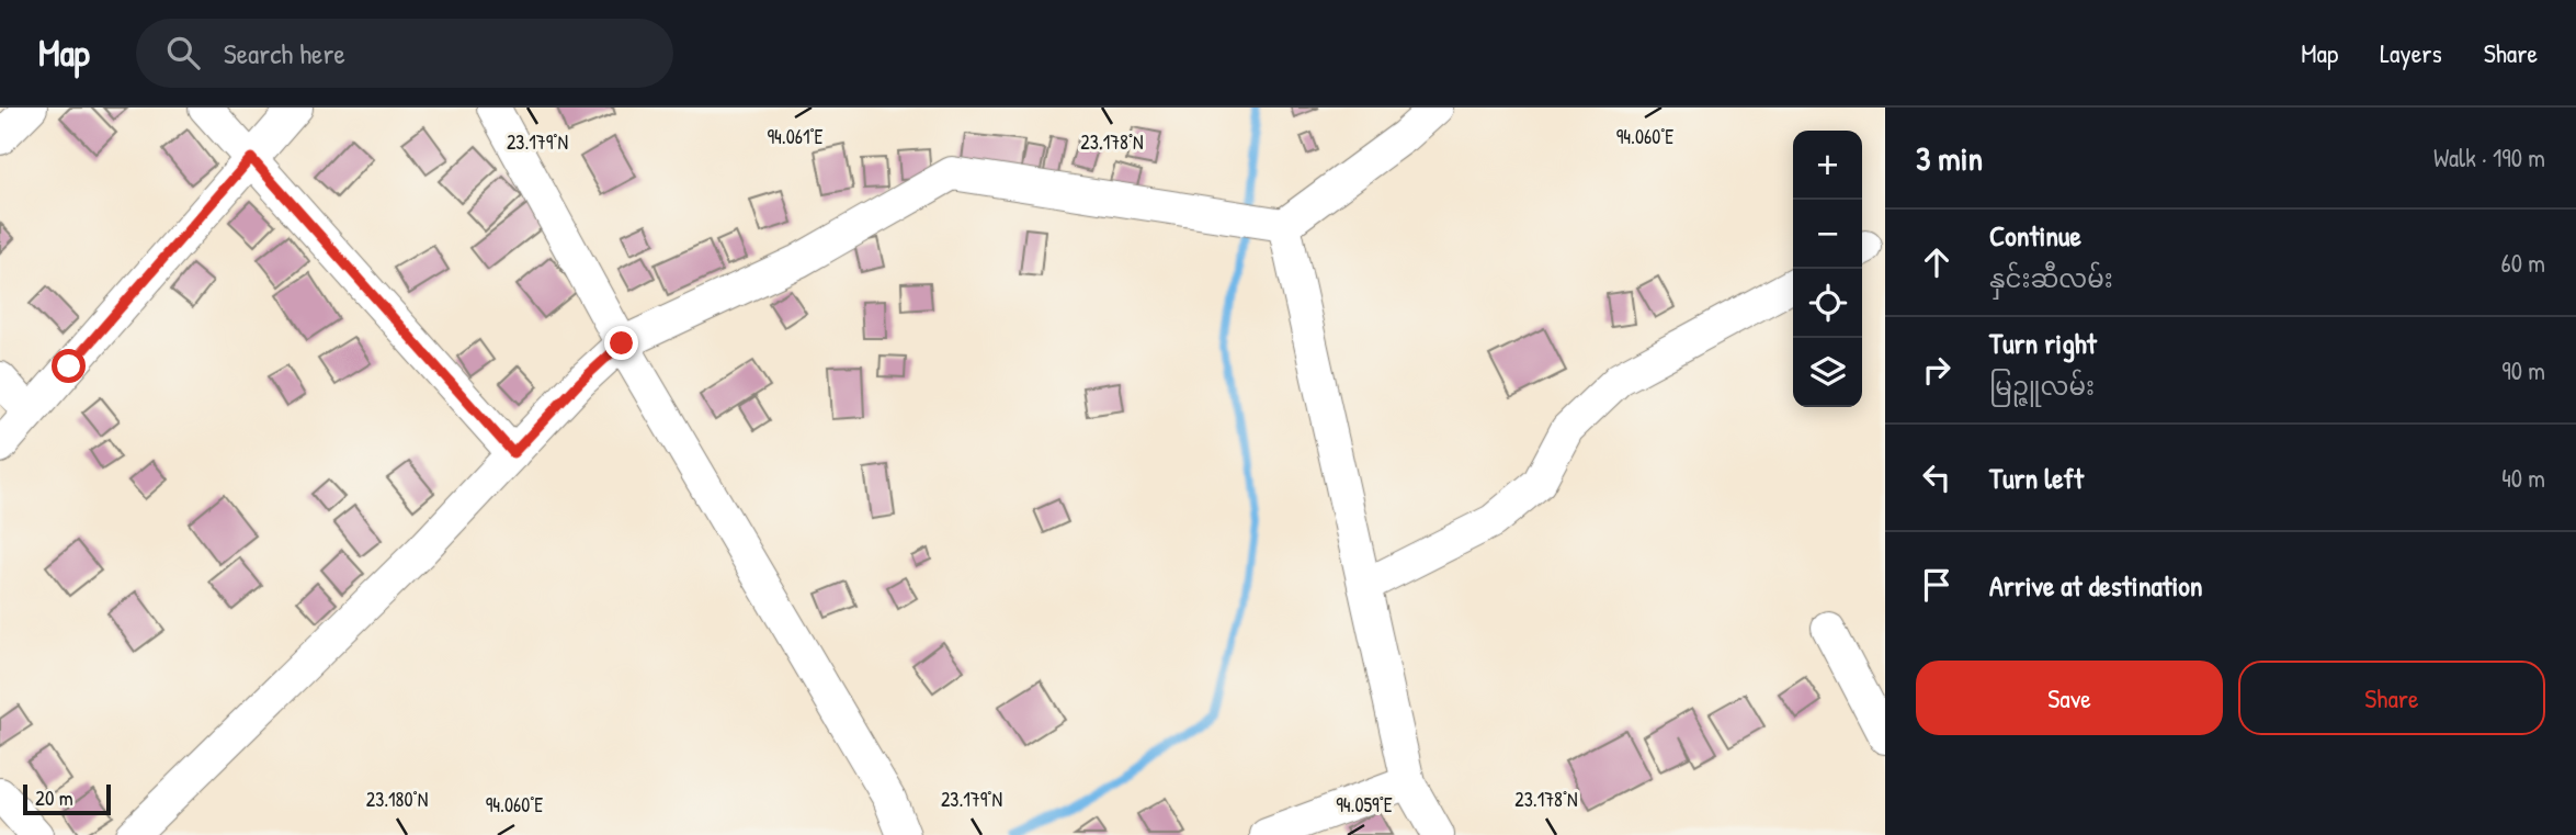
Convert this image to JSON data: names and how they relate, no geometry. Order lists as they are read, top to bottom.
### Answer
{
  "scale_bar": "20 m",
  "page": {
    "header": "Map",
    "search": "Search here",
    "nav": ["Map", "Layers", "Share"],
    "heading": ["3 min", "Walk · 190 m"],
    "map_buttons": ["+", "−"],
    "list": [
      ["Continue", "နှင်းဆီလမ်း", "60 m"],
      ["Turn right", "မြဉ္ဇူလမ်း", "90 m"],
      ["Turn left", "40 m"],
      "Arrive at destination"
    ],
    "buttons": ["Save", "Share"],
    "scale": "20 m"
  },
  "coordinates": [
    "94.060°E",
    "94.061°E",
    "23.179°N",
    "23.178°N",
    "23.180°N",
    "94.059°E"
  ]
}
